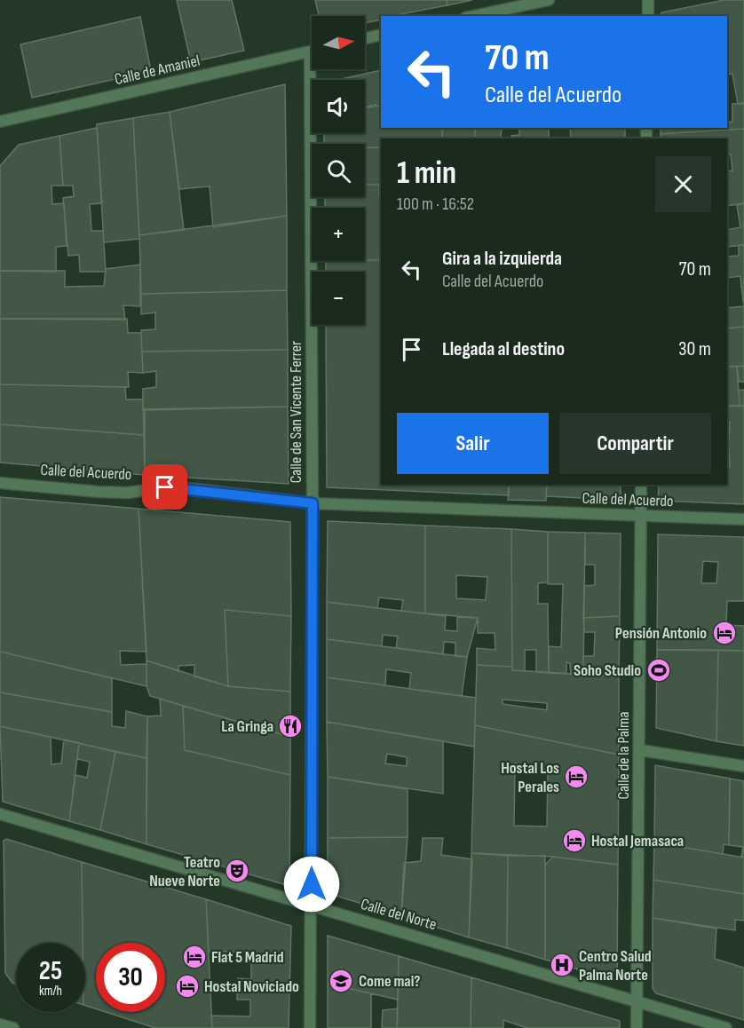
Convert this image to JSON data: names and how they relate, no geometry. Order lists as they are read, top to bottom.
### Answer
{
  "streets": {
    "street": [
      "Calle de Amaniel",
      "Calle de San Vicente Ferrer",
      "Calle del Acuerdo",
      "Calle de la Palma",
      "Calle del Norte"
    ]
  },
  "crossings": [
    ["Calle de Amaniel", "Calle de San Vicente Ferrer"],
    ["Calle de San Vicente Ferrer", "Calle del Acuerdo"],
    ["Calle de San Vicente Ferrer", "Calle del Norte"],
    ["Calle del Acuerdo", "Calle de la Palma"],
    ["Calle de la Palma", "Calle del Norte"]
  ],
  "places": {
    "hotel": [
      "Pensión Antonio",
      "Hostal Los Perales",
      "Hostal Jemasaca",
      "Flat 5 Madrid",
      "Hostal Noviciado"
    ],
    "sports": ["Soho Studio"],
    "restaurant": ["La Gringa"],
    "theatre": ["Teatro Nueve Norte"],
    "hospital": ["Centro Salud Palma Norte"],
    "school or university": ["Come mai?"]
  },
  "north": "right",
  "page": {
    "map_buttons": ["+", "−"],
    "turn": ["70 m", "Calle del Acuerdo"],
    "heading": ["1 min", "100 m · 16:52"],
    "list": [
      {
        "name": "Gira a la izquierda",
        "note": "Calle del Acuerdo",
        "value": "70 m"
      },
      {
        "name": "Llegada al destino",
        "value": "30 m"
      }
    ],
    "buttons": ["Salir", "Compartir"],
    "speed": "25 km/h",
    "limit": "30"
  }
}
